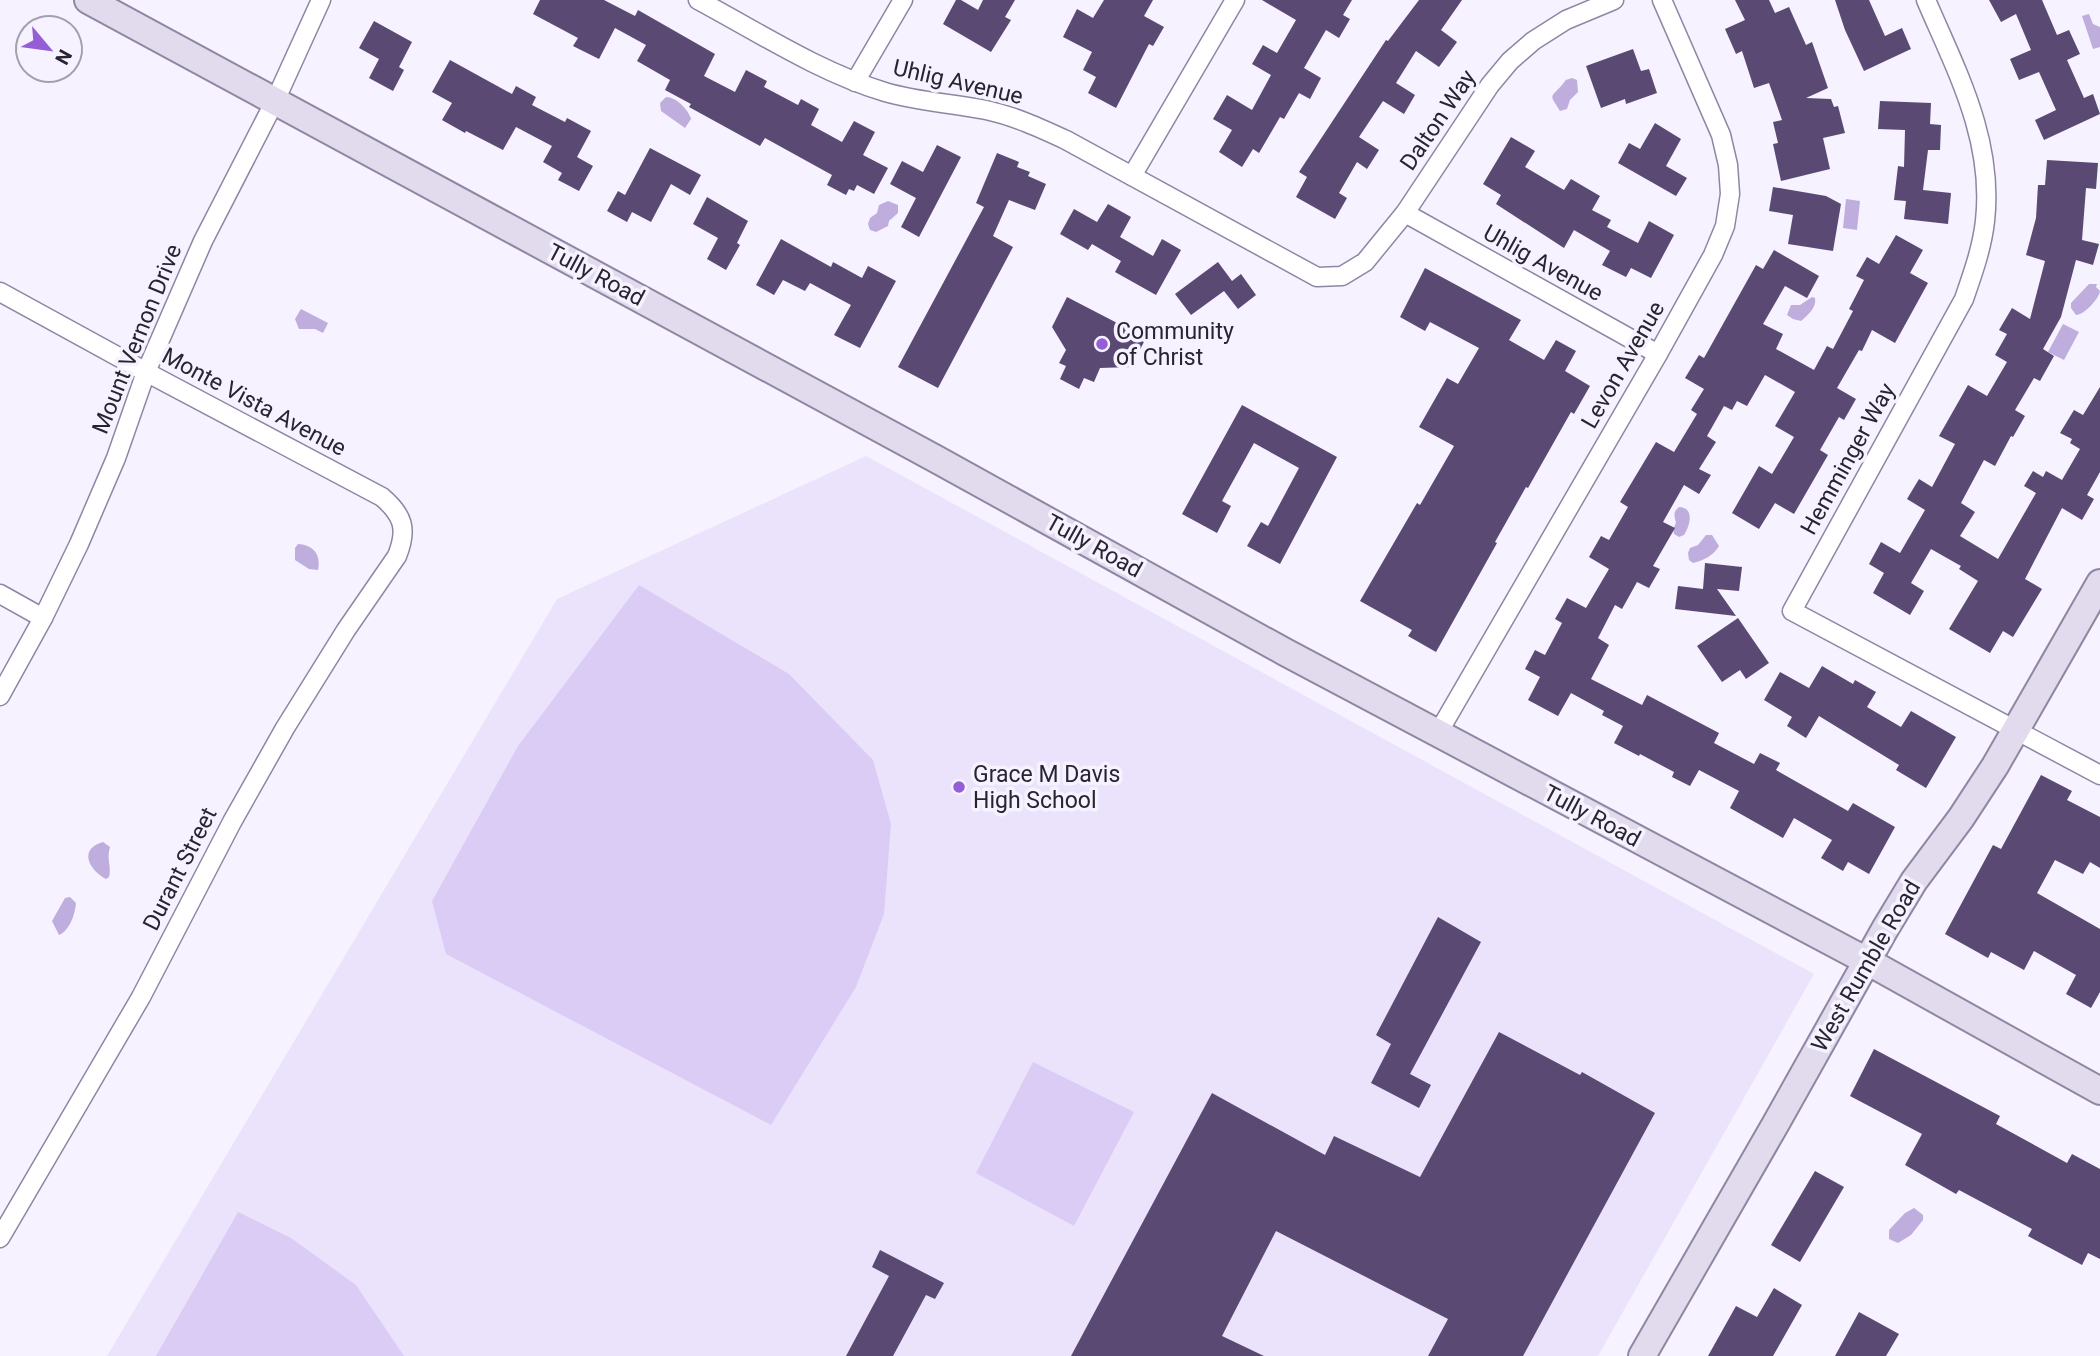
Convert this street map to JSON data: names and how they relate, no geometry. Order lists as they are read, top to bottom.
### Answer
{
  "streets": {
    "main road": ["Tully Road", "West Rumble Road"],
    "street": [
      "Uhlig Avenue",
      "Dalton Way",
      "Mount Vernon Drive",
      "Levon Avenue",
      "Monte Vista Avenue",
      "Hemminger Way",
      "Durant Street"
    ]
  },
  "crossings": [
    ["Uhlig Avenue", "Dalton Way"],
    ["Uhlig Avenue", "Levon Avenue"],
    ["Tully Road", "Mount Vernon Drive"],
    ["Tully Road", "Levon Avenue"],
    ["Tully Road", "West Rumble Road"],
    ["Mount Vernon Drive", "Monte Vista Avenue"],
    ["Monte Vista Avenue", "Durant Street"],
    ["Hemminger Way", "West Rumble Road"]
  ],
  "places": ["Community of Christ", "Grace M Davis High School"],
  "north": "bottom right"
}
